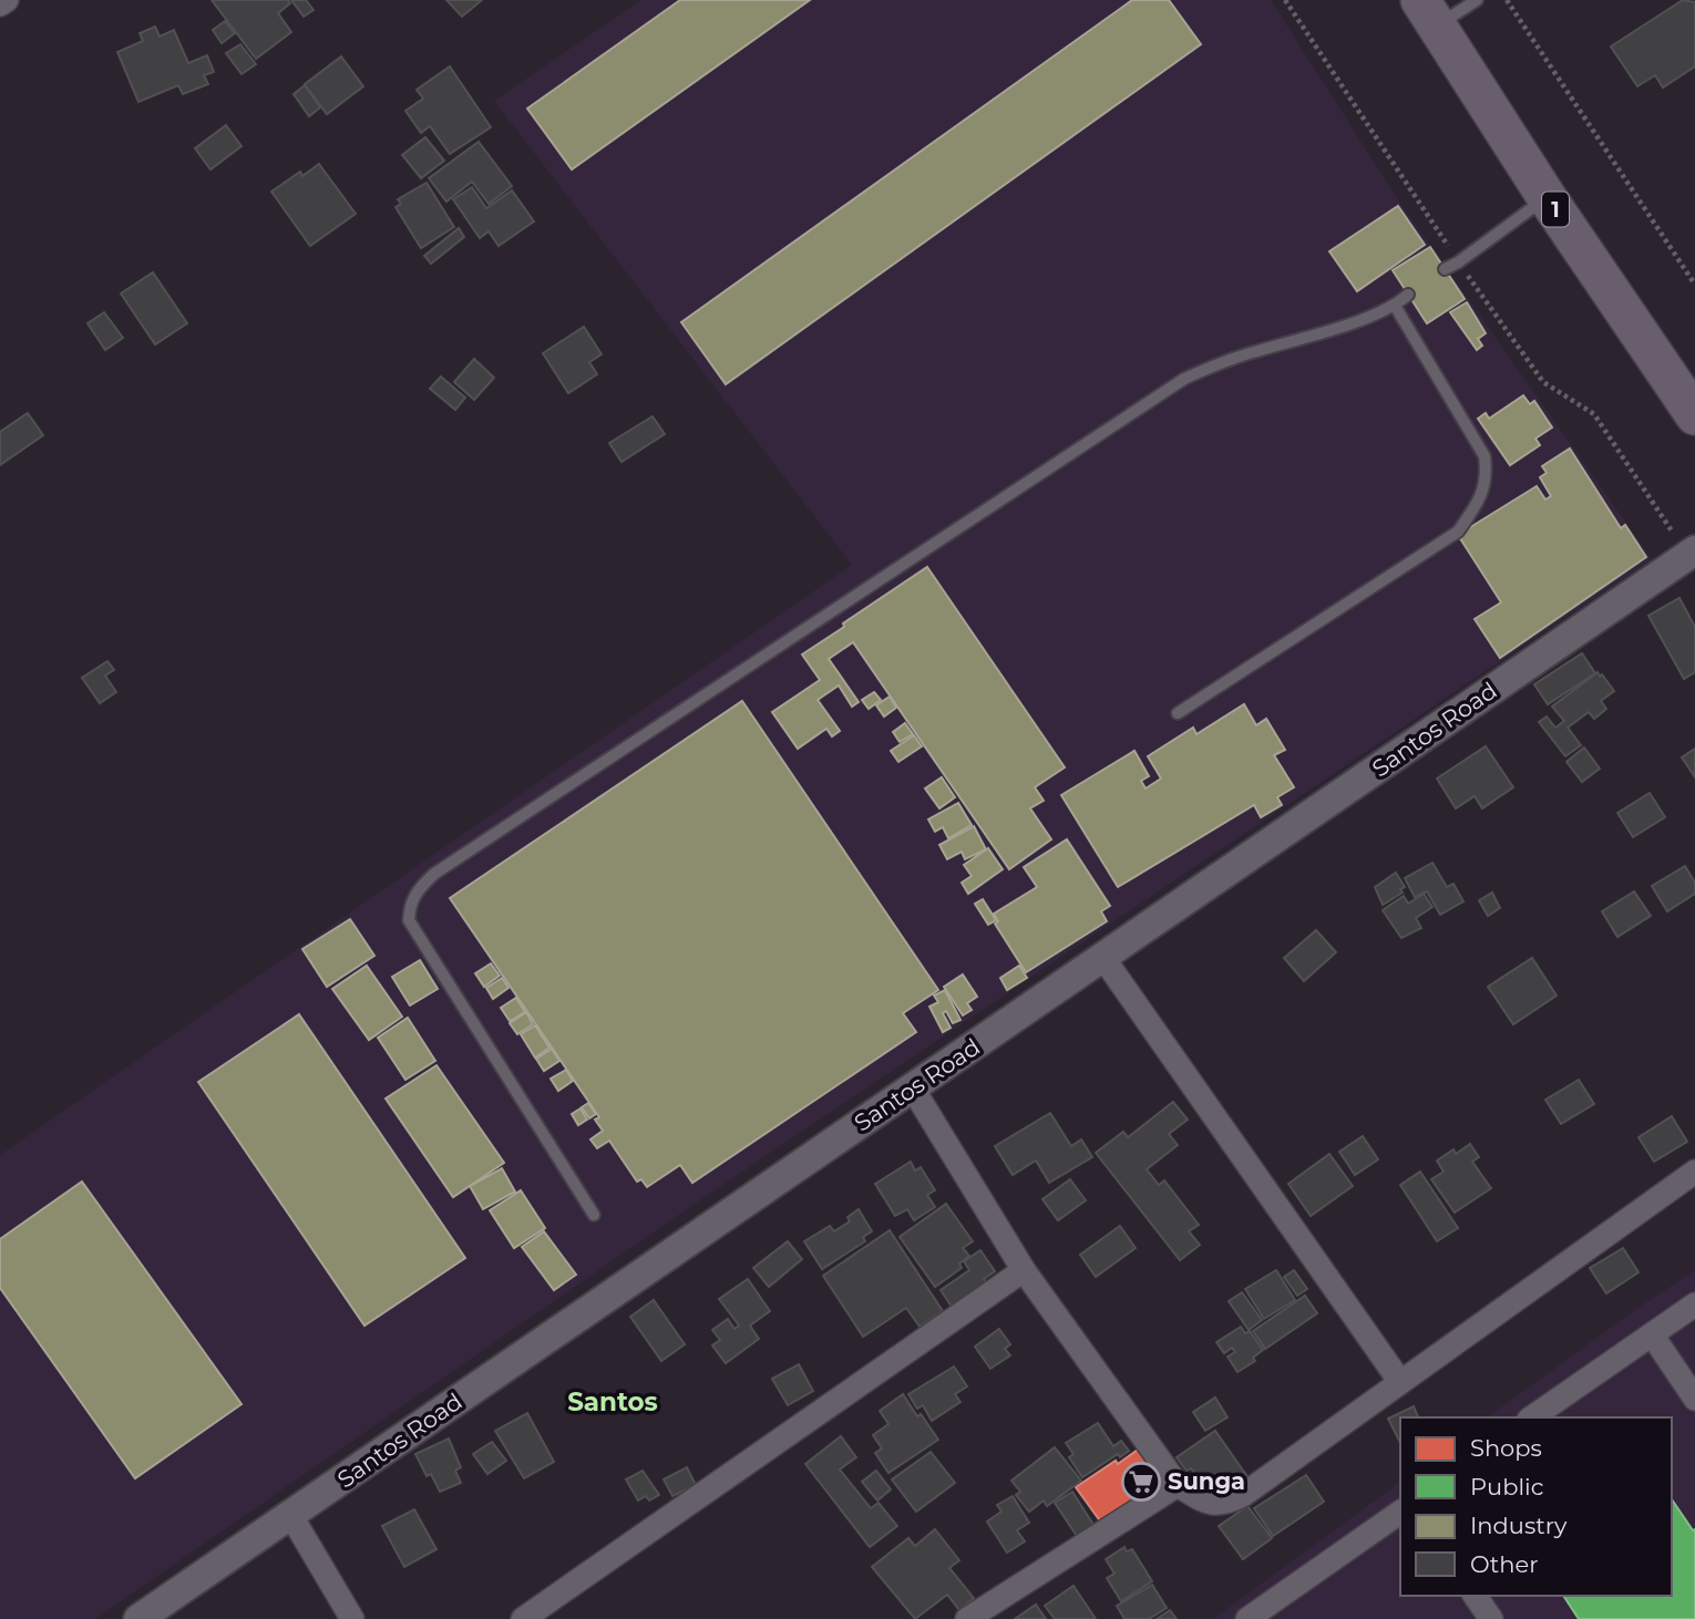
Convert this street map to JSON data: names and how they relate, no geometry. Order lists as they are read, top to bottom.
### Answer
{
  "streets": {
    "highway": ["1"],
    "street": ["Santos Road"]
  },
  "districts": ["Santos"],
  "places": {
    "supermarket": ["Sunga"]
  },
  "legend": [
    "Shops",
    "Public",
    "Industry",
    "Other"
  ]
}
